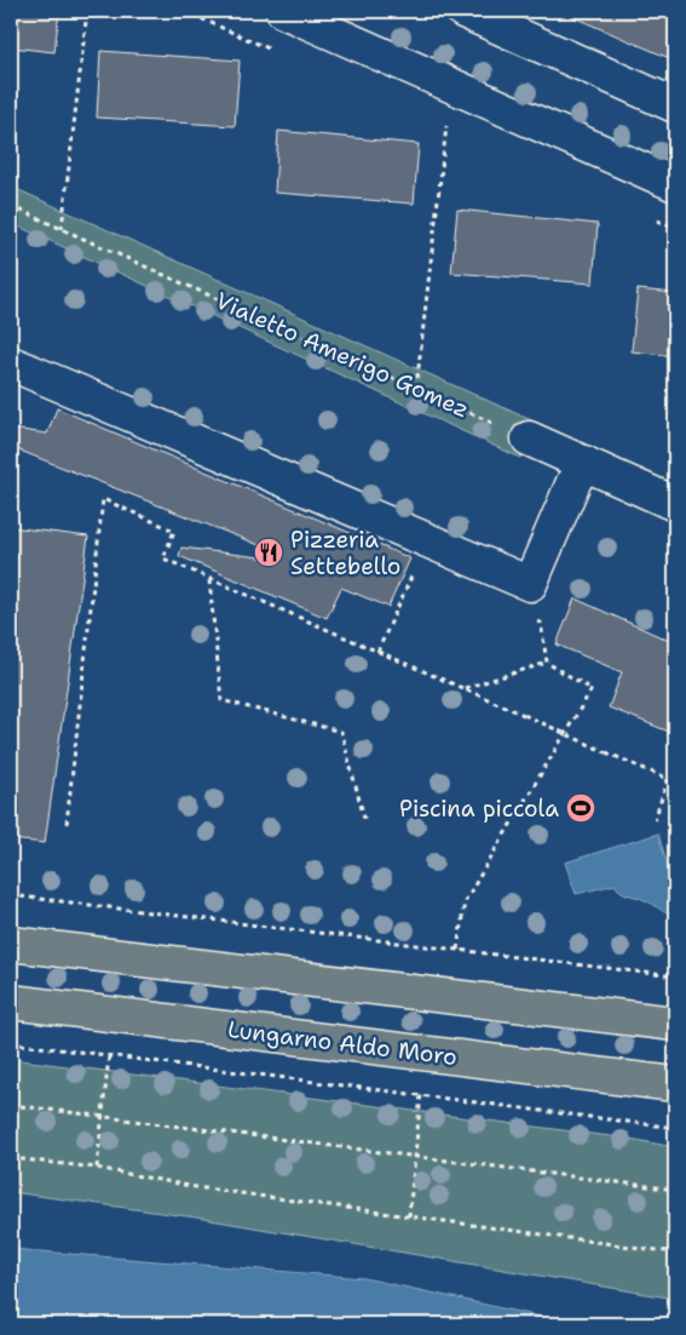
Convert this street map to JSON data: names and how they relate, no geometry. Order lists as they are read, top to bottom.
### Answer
{
  "streets": {
    "main road": ["Lungarno Aldo Moro"],
    "path": ["Vialetto Amerigo Gomez"]
  },
  "places": {
    "restaurant": ["Pizzeria Settebello"],
    "sports": ["Piscina piccola"]
  }
}
